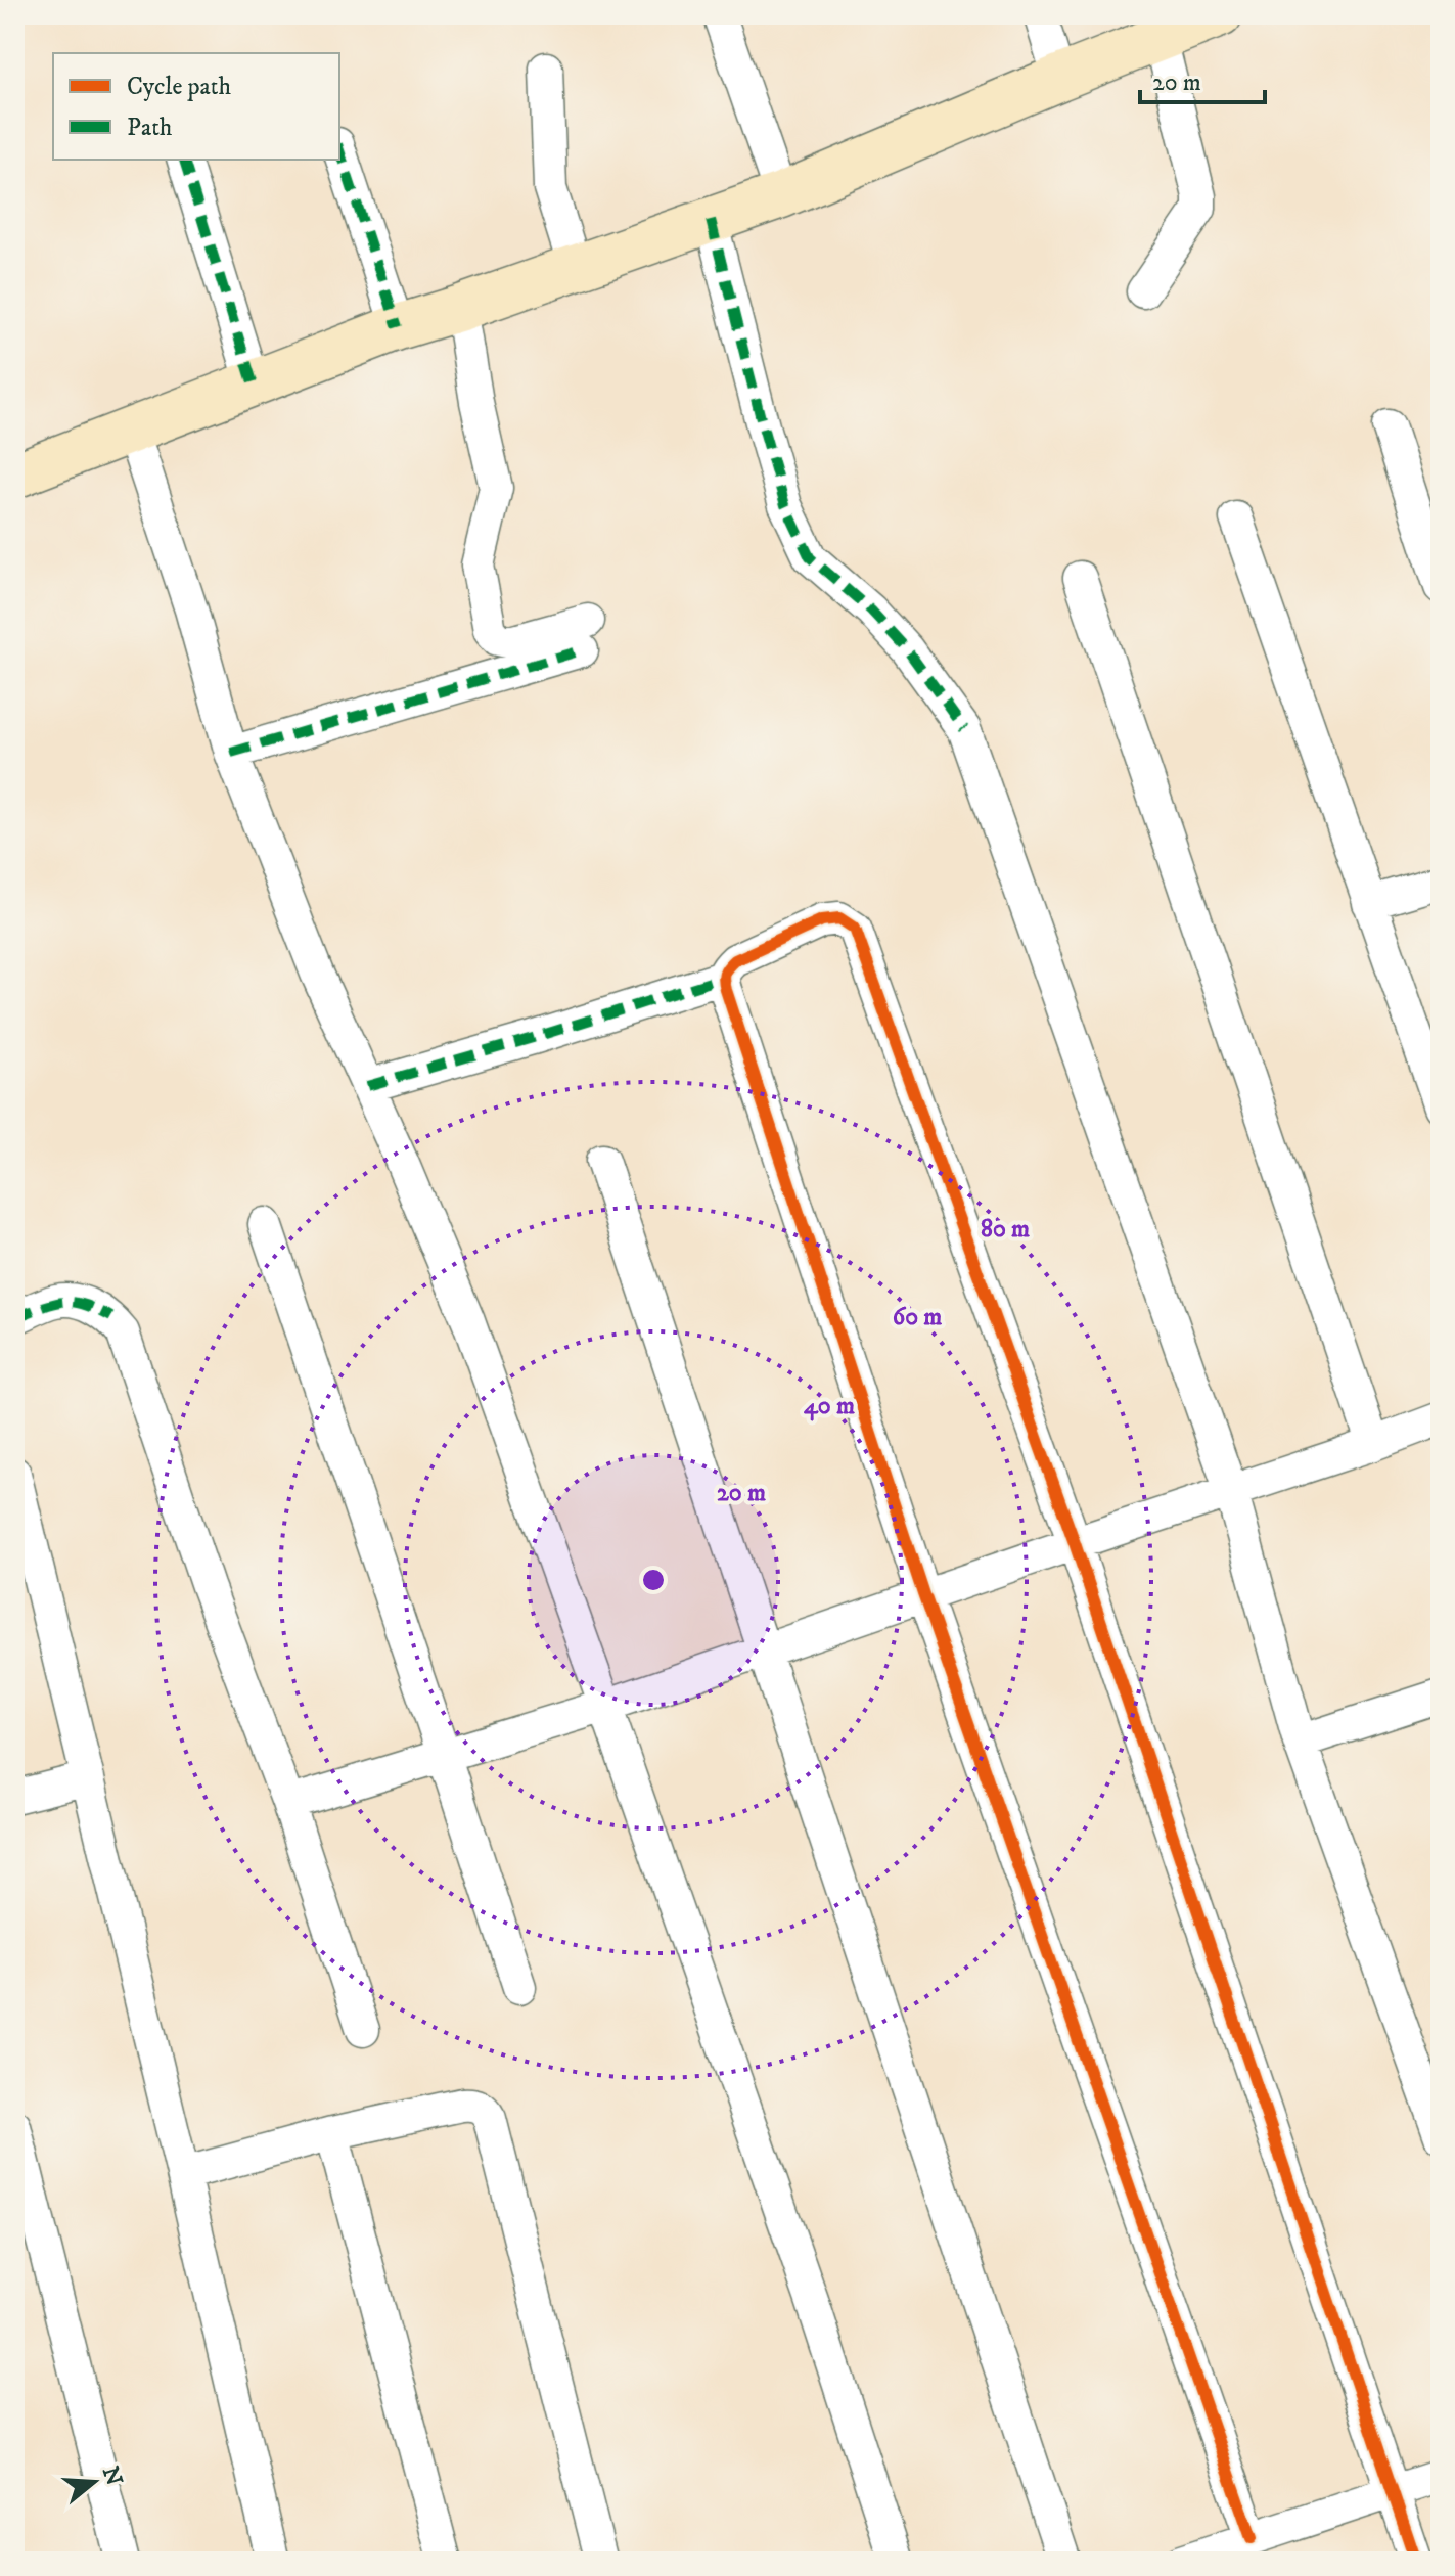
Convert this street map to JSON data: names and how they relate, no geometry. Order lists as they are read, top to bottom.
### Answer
{
  "legend": ["Cycle path", "Path"],
  "scale_bar": "20 m",
  "north": "right",
  "rings": [
    "80 m",
    "60 m",
    "40 m",
    "20 m"
  ]
}
